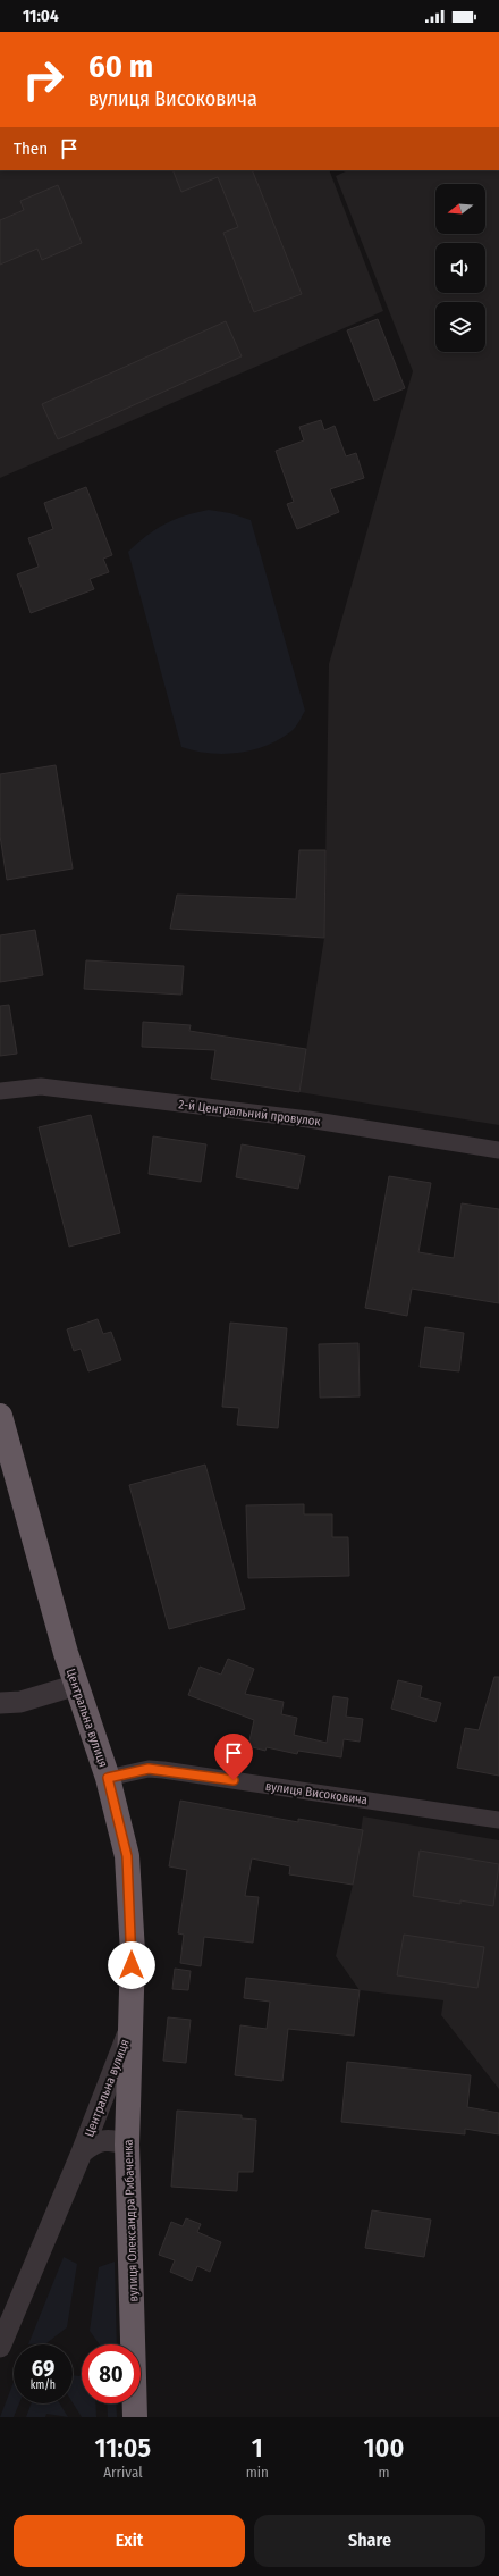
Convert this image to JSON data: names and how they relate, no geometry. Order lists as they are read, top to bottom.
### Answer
{
  "streets": {
    "highway": ["Центральна вулиця", "вулиця Олександра Рибаченка"],
    "street": ["2-й Центральний провулок", "вулиця Високовича"]
  },
  "crossings": [
    ["Центральна вулиця", "вулиця Високовича"],
    ["Центральна вулиця", "вулиця Олександра Рибаченка"]
  ],
  "north": "left",
  "page": {
    "status": "11:04",
    "turn": ["60 m", "вулиця Високовича"],
    "then": "Then",
    "speed": "69 km/h",
    "limit": "80",
    "eta": [
      "11:05",
      "Arrival",
      "1",
      "min",
      "100",
      "m"
    ],
    "buttons": ["Exit", "Share"]
  }
}
